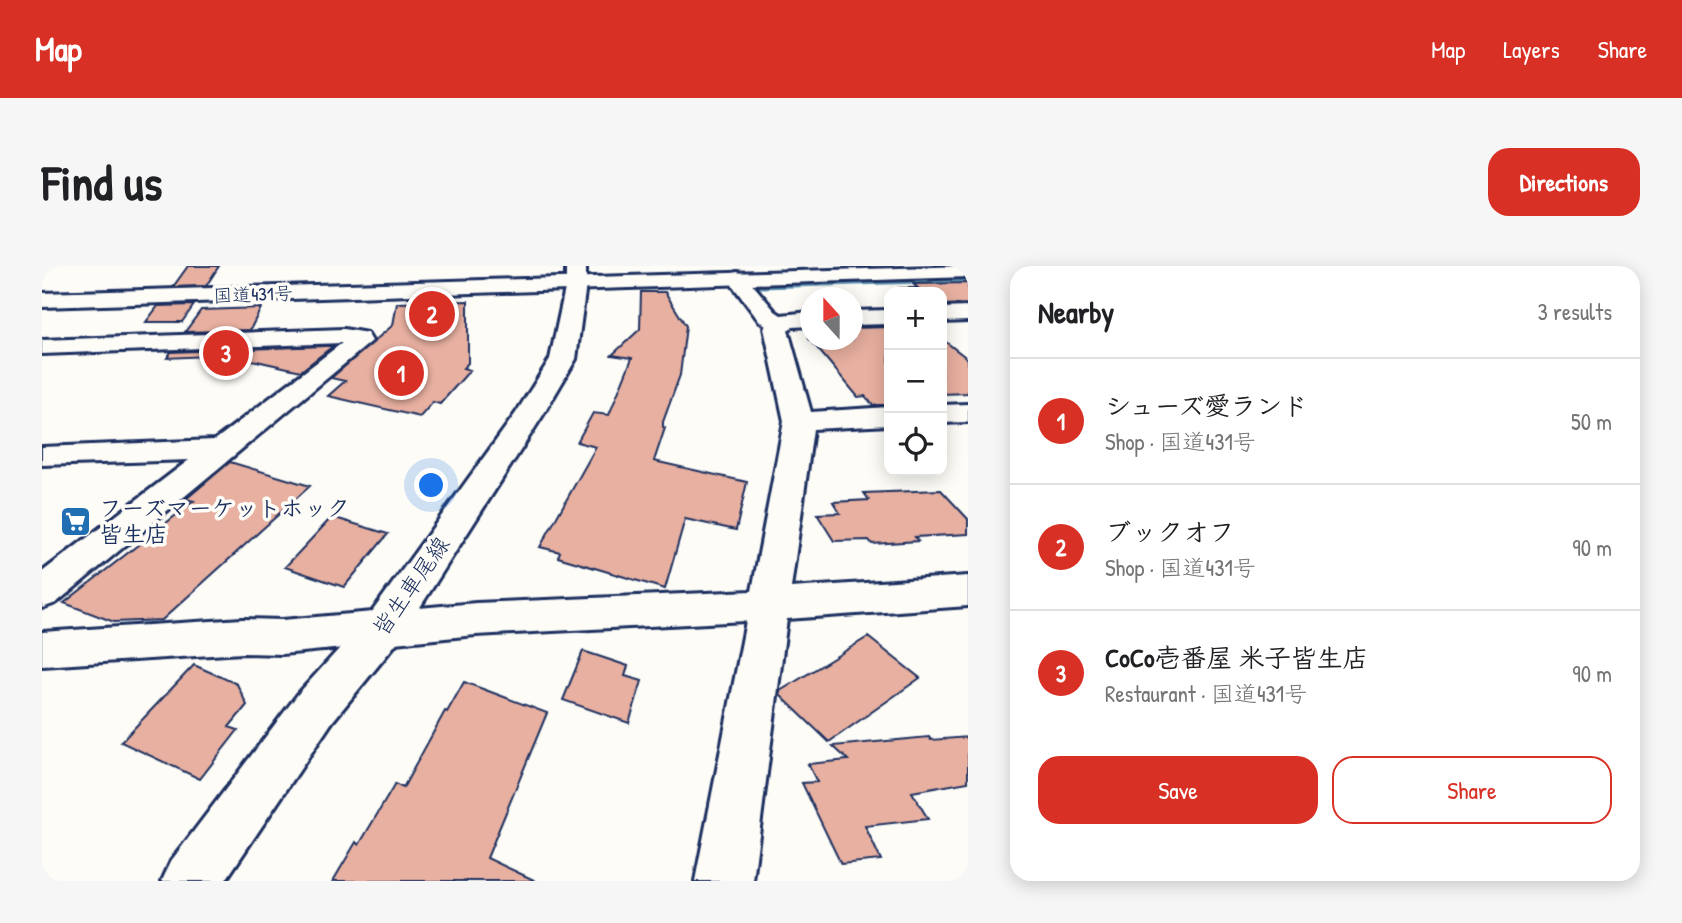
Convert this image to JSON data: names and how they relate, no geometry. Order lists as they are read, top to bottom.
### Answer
{
  "streets": {
    "main road": ["国道431号", "皆生車尾線"]
  },
  "crossings": [
    ["国道431号", "皆生車尾線"]
  ],
  "places": {
    "supermarket": ["フーズマーケットホック 皆生店"]
  },
  "north": "top",
  "page": {
    "header": "Map",
    "nav": ["Map", "Layers", "Share"],
    "buttons": [
      "Directions",
      ["Save", "Share"]
    ],
    "title": "Find us",
    "heading": ["Nearby", "3 results"],
    "map_buttons": ["+", "−"],
    "pins": ["2", "3", "1"],
    "list": [
      {
        "mark": "1",
        "name": "シューズ愛ランド",
        "note": "Shop · 国道431号",
        "value": "50 m"
      },
      {
        "mark": "2",
        "name": "ブックオフ",
        "note": "Shop · 国道431号",
        "value": "90 m"
      },
      {
        "mark": "3",
        "name": "CoCo壱番屋 米子皆生店",
        "note": "Restaurant · 国道431号",
        "value": "90 m"
      }
    ]
  }
}
